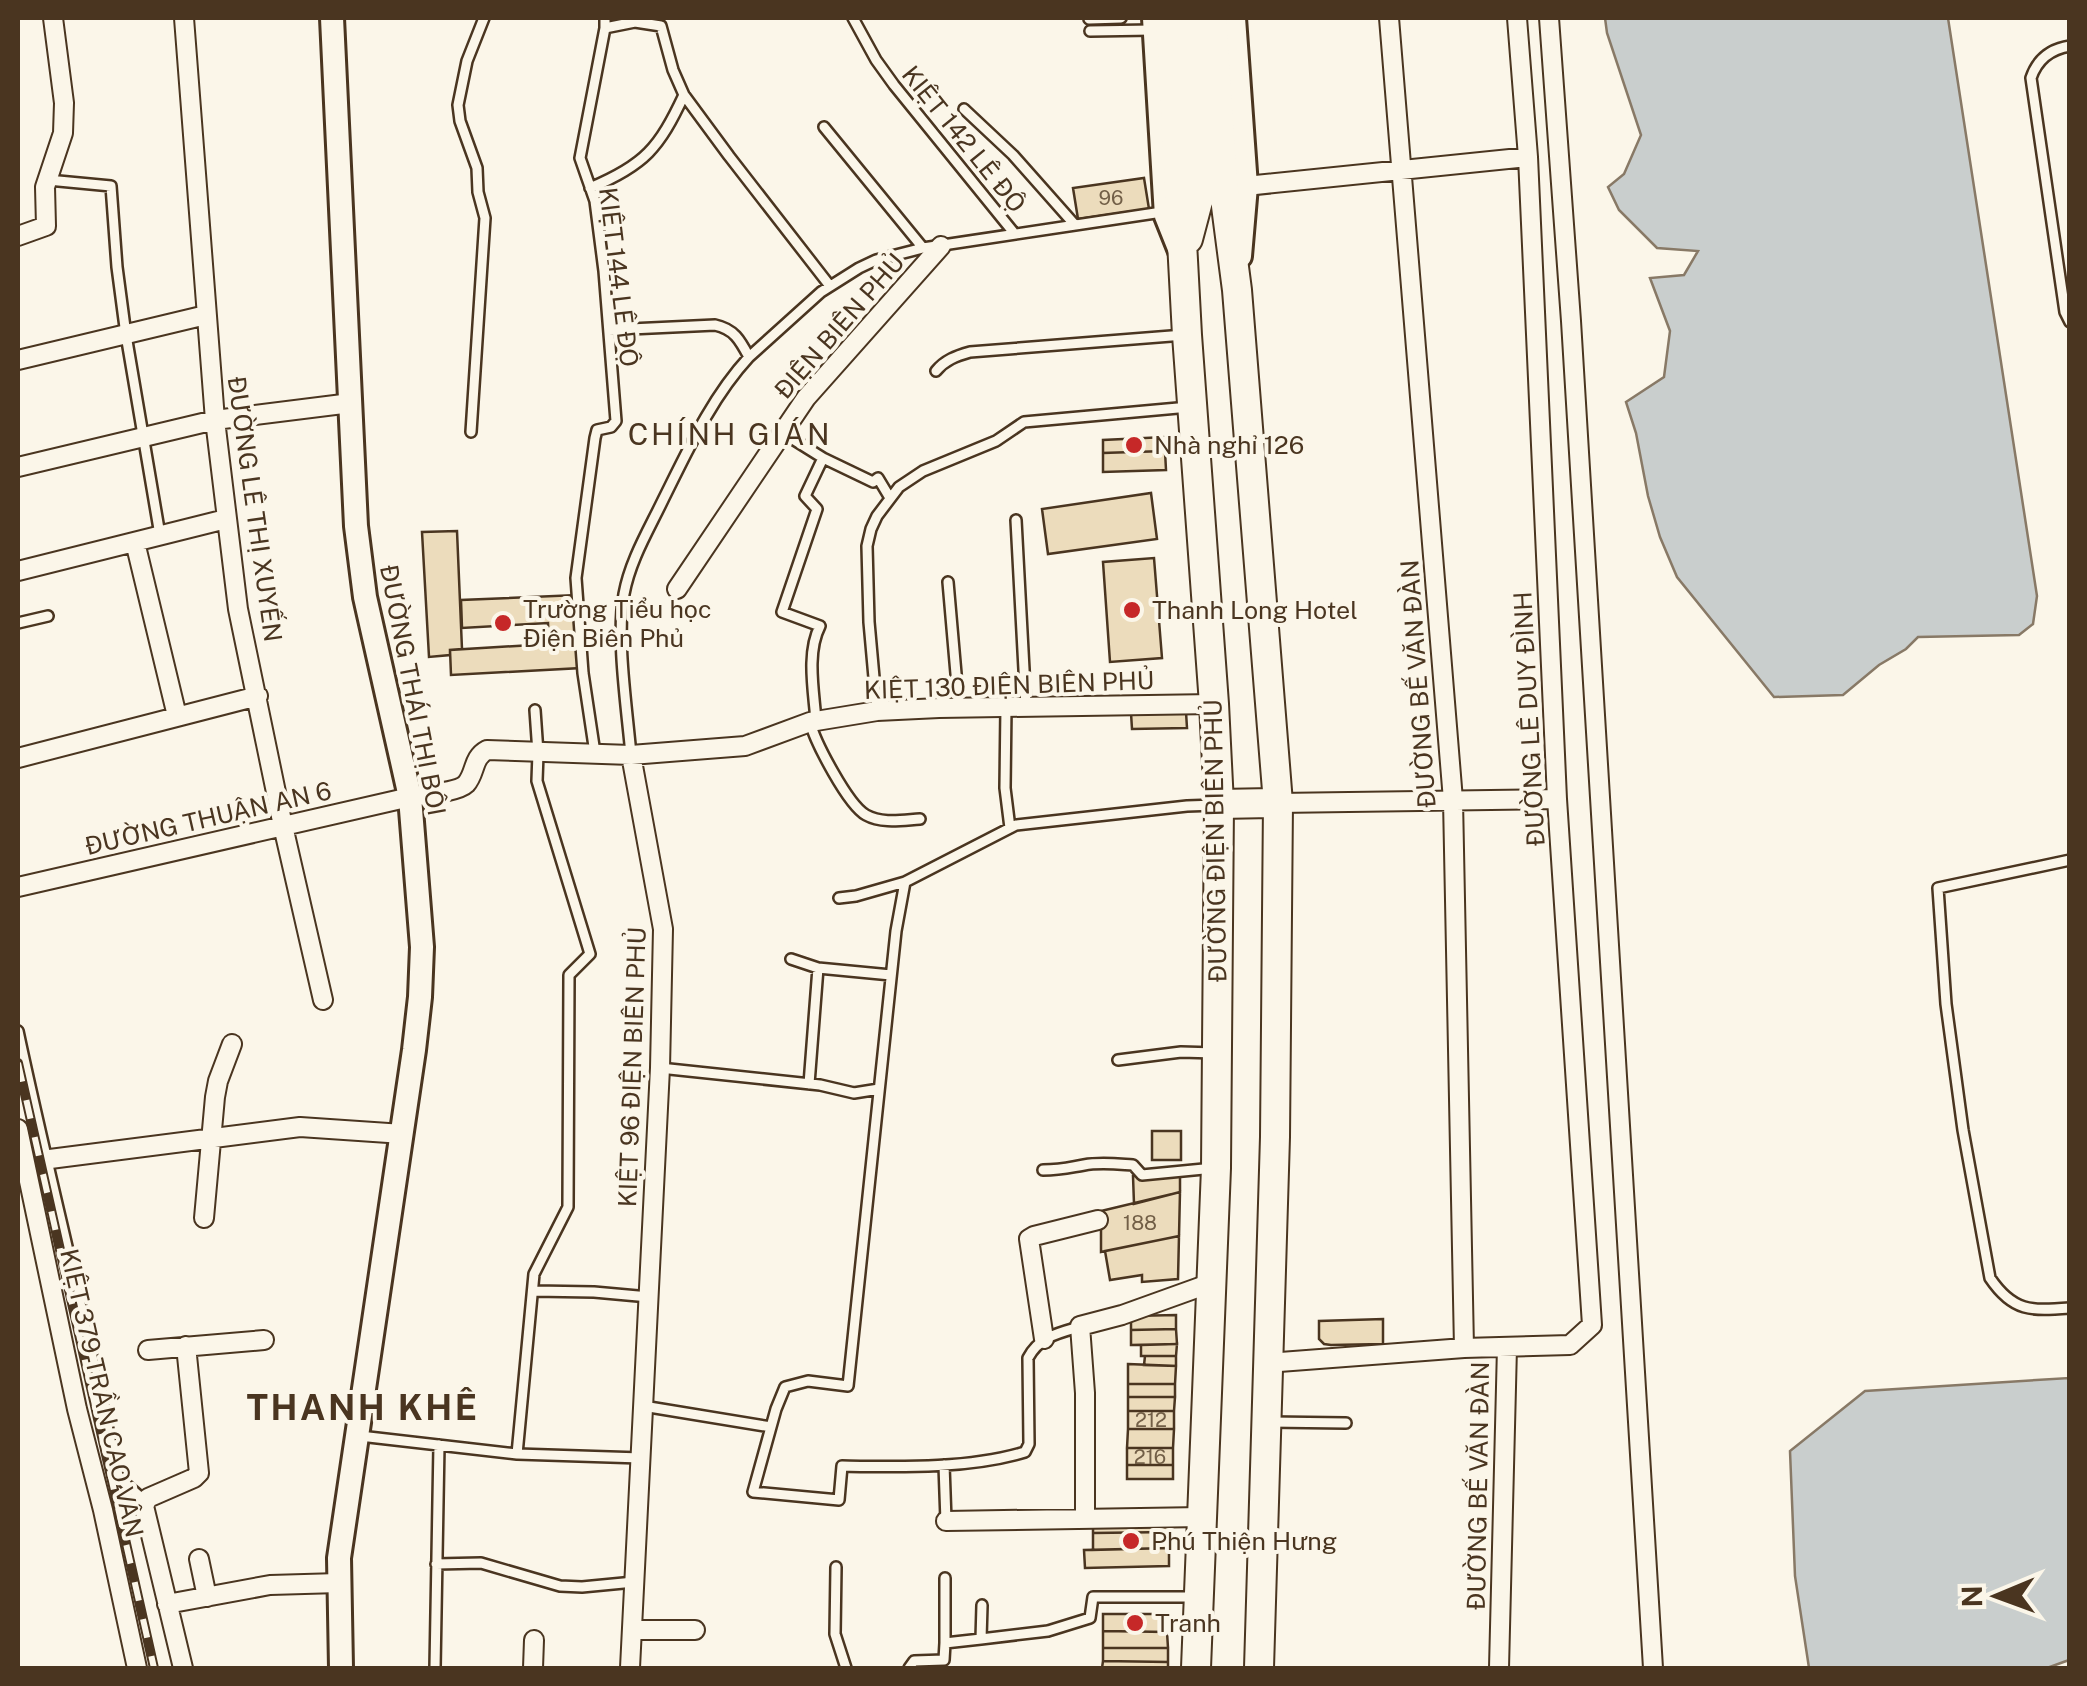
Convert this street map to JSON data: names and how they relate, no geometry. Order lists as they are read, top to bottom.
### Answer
{
  "streets": {
    "main road": ["ĐƯỜNG ĐIỆN BIÊN PHỦ"],
    "street": [
      "ĐIỆN BIÊN PHỦ",
      "ĐƯỜNG LÊ THỊ XUYẾN",
      "ĐƯỜNG BẾ VĂN ĐÀN",
      "KIỆT 130 ĐIỆN BIÊN PHỦ",
      "ĐƯỜNG THÁI THỊ BÔI",
      "ĐƯỜNG LÊ DUY ĐÌNH",
      "ĐƯỜNG THUẬN AN 6",
      "KIỆT 96 ĐIỆN BIÊN PHỦ",
      "KIỆT 379 TRẦN CAO VÂN"
    ],
    "lane": ["KIỆT 142 LÊ ĐỘ", "KIỆT 144 LÊ ĐỘ"]
  },
  "crossings": [
    ["KIỆT 142 LÊ ĐỘ", "KIỆT 96 ĐIỆN BIÊN PHỦ"],
    ["KIỆT 144 LÊ ĐỘ", "KIỆT 130 ĐIỆN BIÊN PHỦ"],
    ["ĐIỆN BIÊN PHỦ", "KIỆT 96 ĐIỆN BIÊN PHỦ"],
    ["ĐƯỜNG LÊ THỊ XUYẾN", "ĐƯỜNG THUẬN AN 6"],
    ["ĐƯỜNG BẾ VĂN ĐÀN", "ĐƯỜNG LÊ DUY ĐÌNH"],
    ["KIỆT 130 ĐIỆN BIÊN PHỦ", "ĐƯỜNG THUẬN AN 6"],
    ["KIỆT 130 ĐIỆN BIÊN PHỦ", "ĐƯỜNG ĐIỆN BIÊN PHỦ"],
    ["KIỆT 130 ĐIỆN BIÊN PHỦ", "KIỆT 96 ĐIỆN BIÊN PHỦ"],
    ["ĐƯỜNG THÁI THỊ BÔI", "ĐƯỜNG THUẬN AN 6"],
    ["ĐƯỜNG ĐIỆN BIÊN PHỦ", "KIỆT 96 ĐIỆN BIÊN PHỦ"]
  ],
  "districts": ["CHÍNH GIÁN", "THANH KHÊ"],
  "places": [
    "Nhà nghỉ 126",
    "Thanh Long Hotel",
    "Trường Tiểu học Điện Biên Phủ",
    "Phú Thiện Hưng",
    "Tranh"
  ],
  "house_numbers": [
    "96",
    "188",
    "212",
    "216"
  ],
  "north": "left"
}
